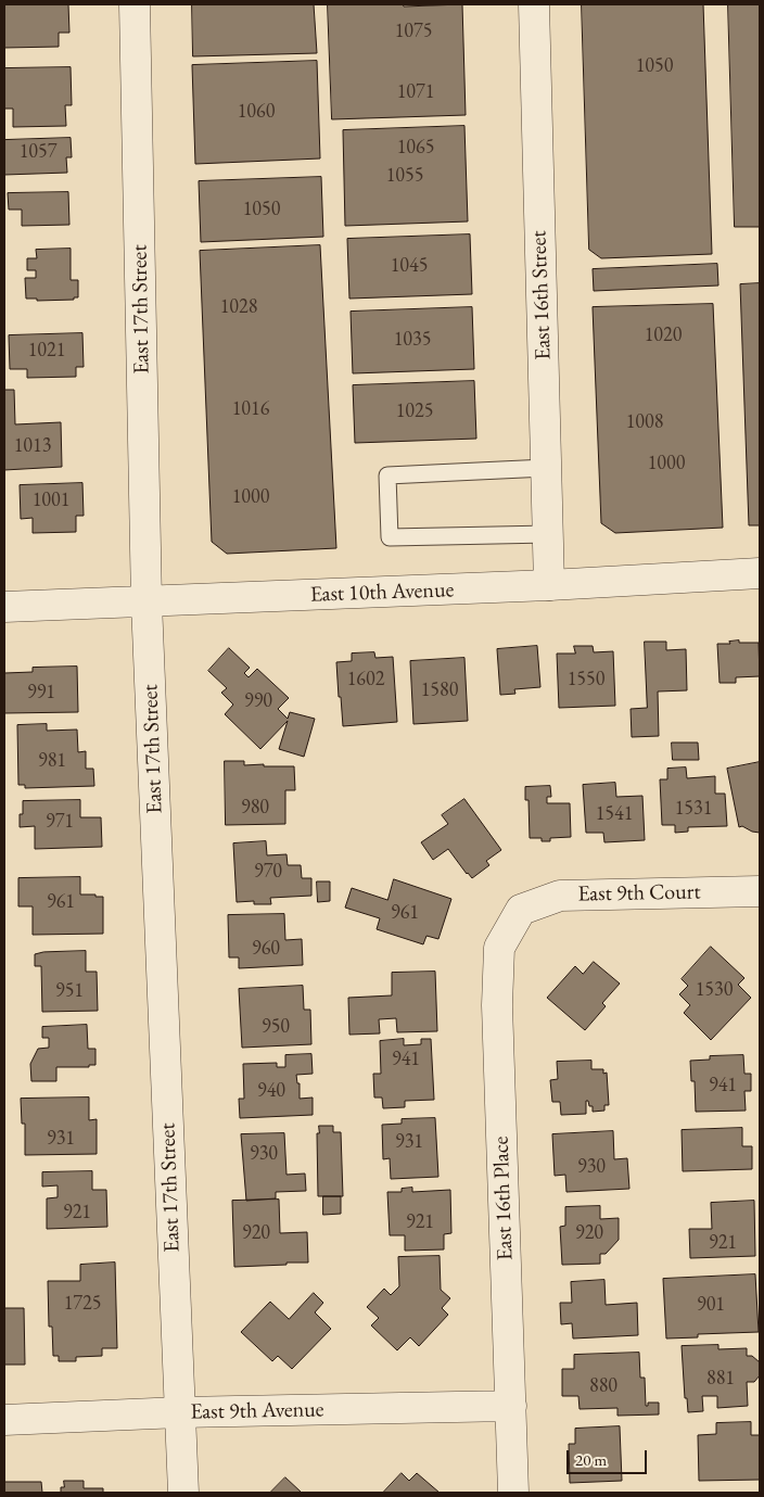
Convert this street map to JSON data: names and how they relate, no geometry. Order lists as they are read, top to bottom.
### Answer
{
  "streets": {
    "street": [
      "East 16th Street",
      "East 17th Street",
      "East 10th Avenue",
      "East 9th Court",
      "East 16th Place",
      "East 9th Avenue"
    ]
  },
  "crossings": [
    ["East 16th Street", "East 10th Avenue"],
    ["East 17th Street", "East 10th Avenue"],
    ["East 17th Street", "East 9th Avenue"],
    ["East 9th Court", "East 16th Place"],
    ["East 16th Place", "East 9th Avenue"]
  ],
  "house_numbers": [
    "1075",
    "1050",
    "1071",
    "1060",
    "1065",
    "1057",
    "1055",
    "1050",
    "1045",
    "1028",
    "1020",
    "1035",
    "1021",
    "1016",
    "1025",
    "1008",
    "1013",
    "1000",
    "1000",
    "1001",
    "1602",
    "1550",
    "1580",
    "991",
    "990",
    "981",
    "980",
    "1531",
    "1541",
    "971",
    "970",
    "961",
    "961",
    "960",
    "1530",
    "951",
    "950",
    "941",
    "941",
    "940",
    "931",
    "931",
    "930",
    "930",
    "921",
    "921",
    "920",
    "920",
    "921",
    "1725",
    "901",
    "881",
    "880"
  ],
  "scale_bar": "20 m"
}
